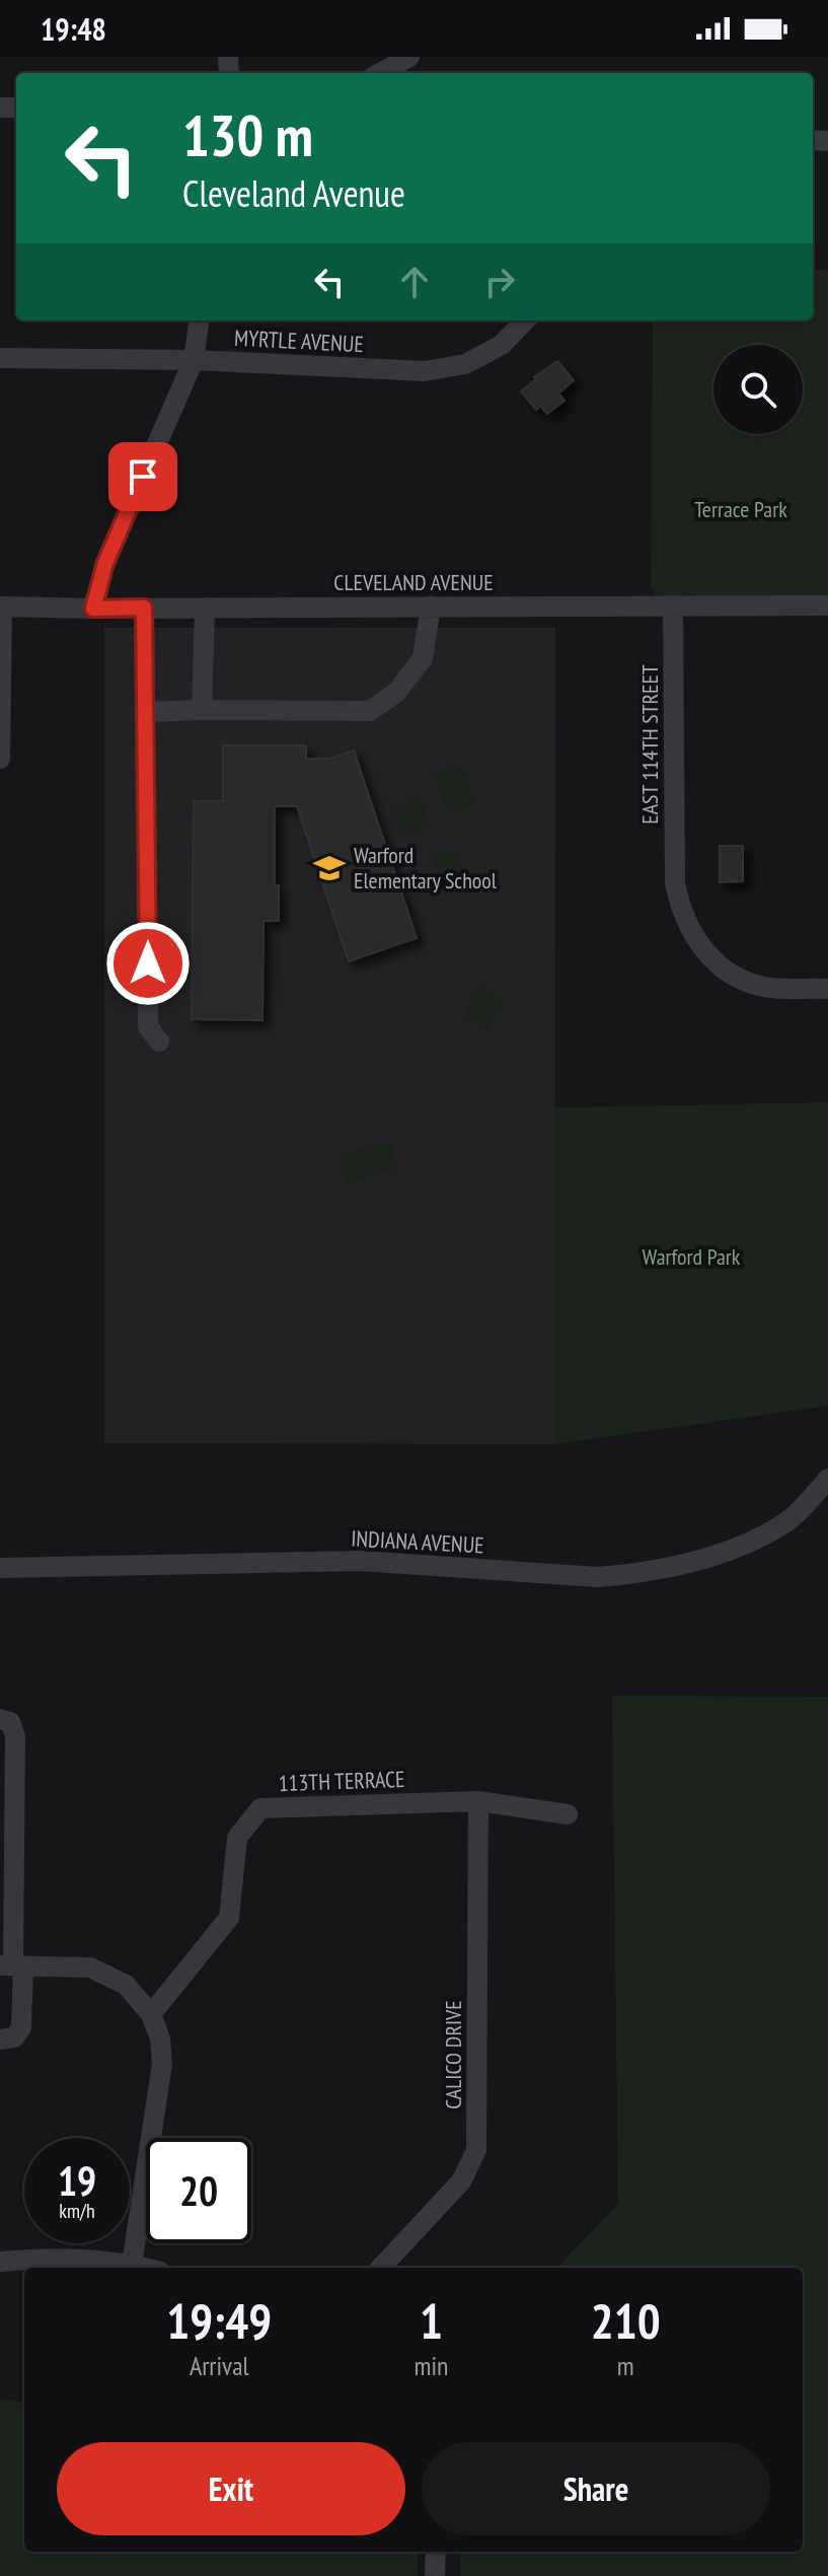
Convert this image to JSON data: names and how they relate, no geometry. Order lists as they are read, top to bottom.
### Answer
{
  "streets": {
    "street": [
      "MYRTLE AVENUE",
      "CLEVELAND AVENUE",
      "EAST 114TH STREET",
      "INDIANA AVENUE",
      "113TH TERRACE",
      "CALICO DRIVE"
    ]
  },
  "crossings": [
    ["CLEVELAND AVENUE", "EAST 114TH STREET"],
    ["113TH TERRACE", "CALICO DRIVE"]
  ],
  "parks": ["Terrace Park", "Warford Park"],
  "places": {
    "school or university": ["Warford Elementary School"]
  },
  "page": {
    "status": "19:48",
    "turn": ["130 m", "Cleveland Avenue"],
    "speed": "19 km/h",
    "limit": "20",
    "eta": [
      "19:49",
      "Arrival",
      "1",
      "min",
      "210",
      "m"
    ],
    "buttons": ["Exit", "Share"]
  }
}
